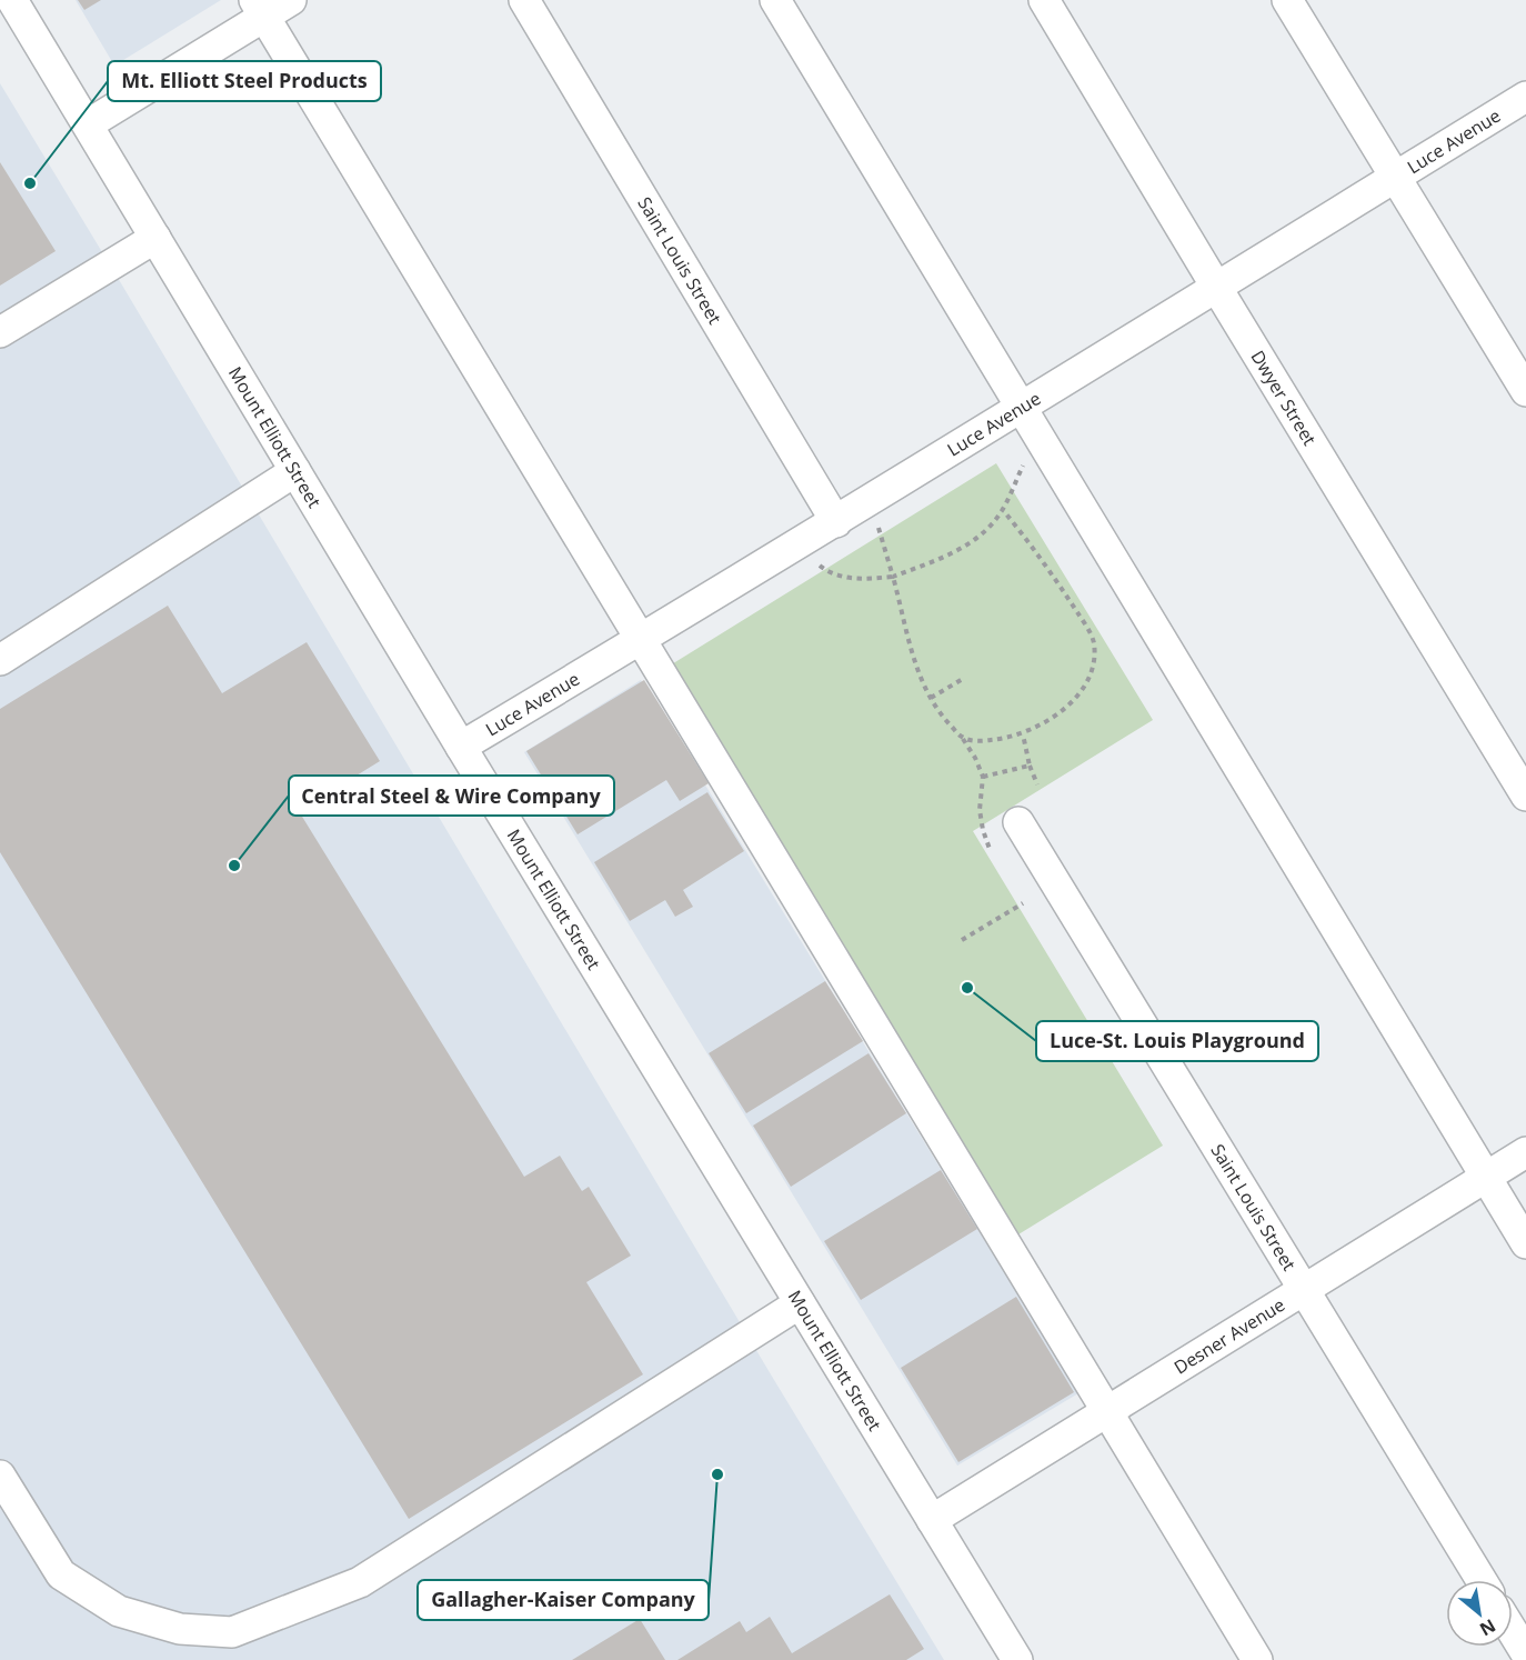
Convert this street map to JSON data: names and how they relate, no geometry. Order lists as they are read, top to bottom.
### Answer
{
  "streets": {
    "street": [
      "Luce Avenue",
      "Saint Louis Street",
      "Dwyer Street",
      "Mount Elliott Street",
      "Desner Avenue"
    ]
  },
  "crossings": [
    ["Luce Avenue", "Saint Louis Street"],
    ["Luce Avenue", "Dwyer Street"],
    ["Luce Avenue", "Mount Elliott Street"],
    ["Saint Louis Street", "Desner Avenue"],
    ["Mount Elliott Street", "Desner Avenue"]
  ],
  "places": [
    "Mt. Elliott Steel Products",
    "Central Steel & Wire Company",
    "Luce-St. Louis Playground",
    "Gallagher-Kaiser Company"
  ],
  "north": "bottom right"
}
